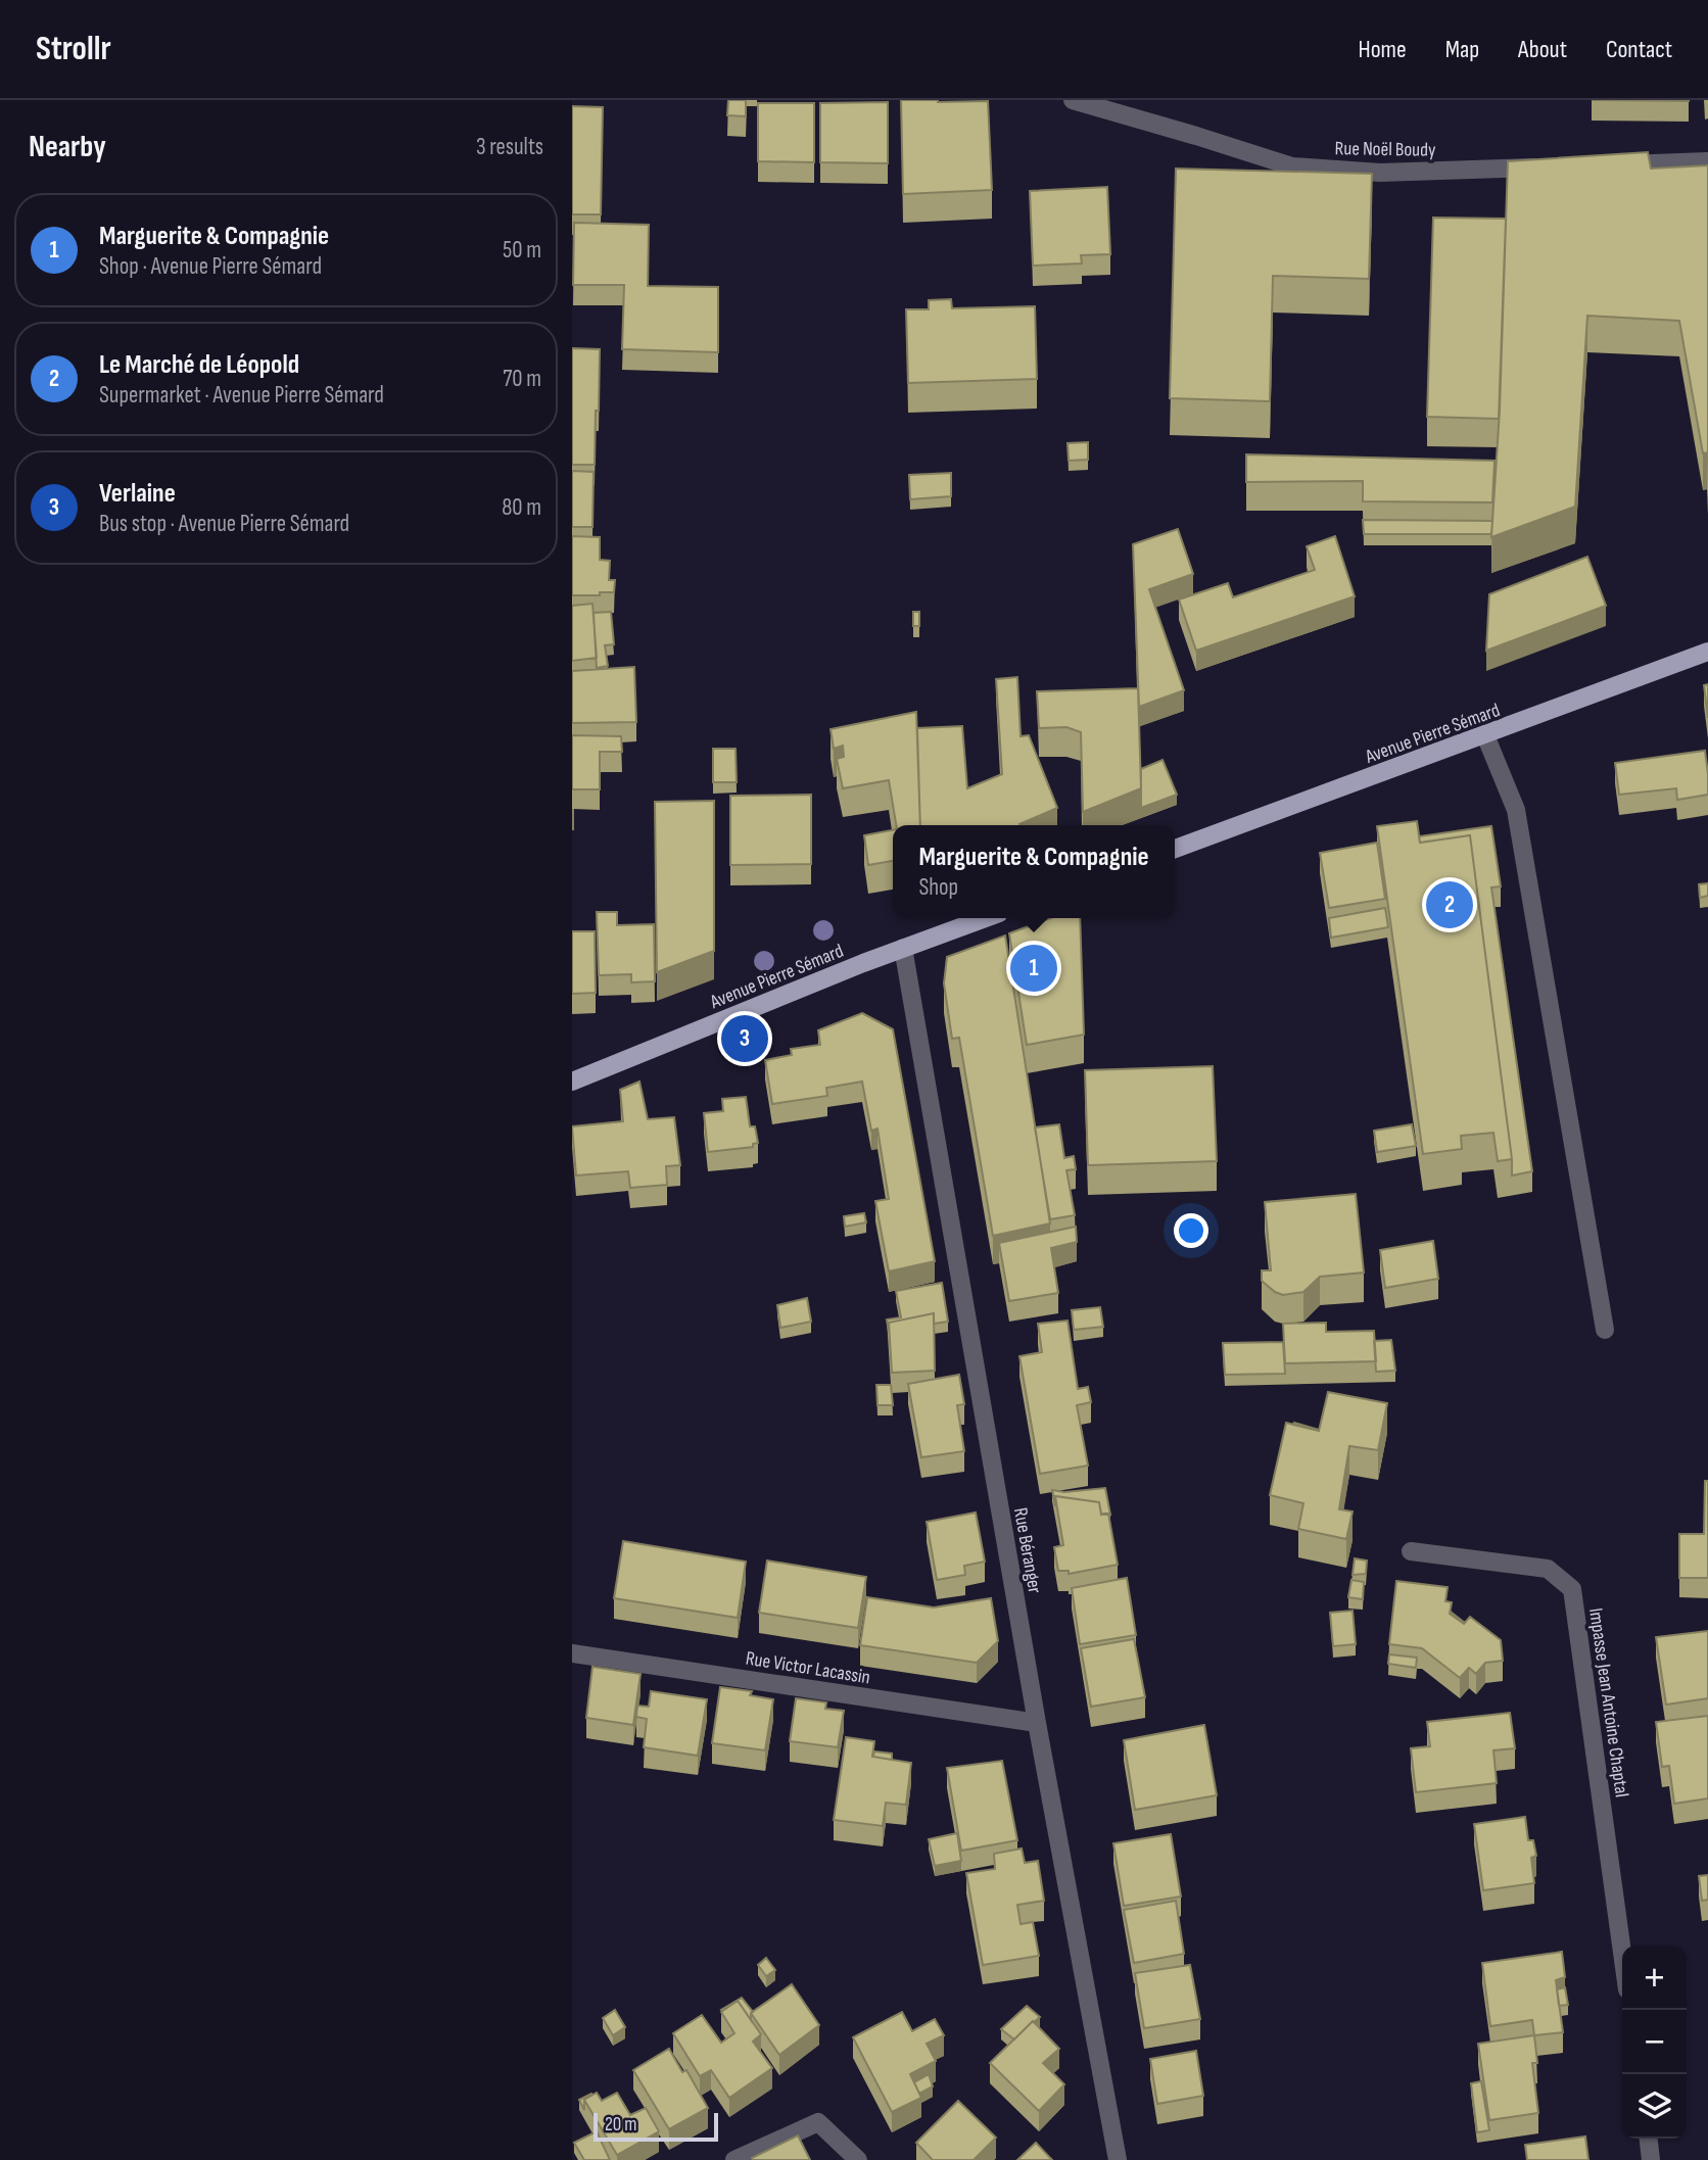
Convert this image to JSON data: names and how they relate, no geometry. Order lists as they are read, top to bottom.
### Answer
{
  "streets": {
    "main road": ["Avenue Pierre Sémard"],
    "street": [
      "Rue Noël Boudy",
      "Rue Béranger",
      "Rue Victor Lacassin",
      "Impasse Jean Antoine Chaptal"
    ]
  },
  "crossings": [
    ["Avenue Pierre Sémard", "Rue Béranger"],
    ["Rue Béranger", "Rue Victor Lacassin"]
  ],
  "scale_bar": "20 m",
  "page": {
    "header": "Strollr",
    "nav": [
      "Home",
      "Map",
      "About",
      "Contact"
    ],
    "heading": ["Nearby", "3 results"],
    "list": [
      {
        "mark": "1",
        "name": "Marguerite & Compagnie",
        "note": "Shop · Avenue Pierre Sémard",
        "value": "50 m"
      },
      {
        "mark": "2",
        "name": "Le Marché de Léopold",
        "note": "Supermarket · Avenue Pierre Sémard",
        "value": "70 m"
      },
      {
        "mark": "3",
        "name": "Verlaine",
        "note": "Bus stop · Avenue Pierre Sémard",
        "value": "80 m"
      }
    ],
    "popup": ["Marguerite & Compagnie", "Shop"],
    "pins": ["2", "1", "3"],
    "map_buttons": ["+", "−"],
    "scale": "20 m"
  }
}
